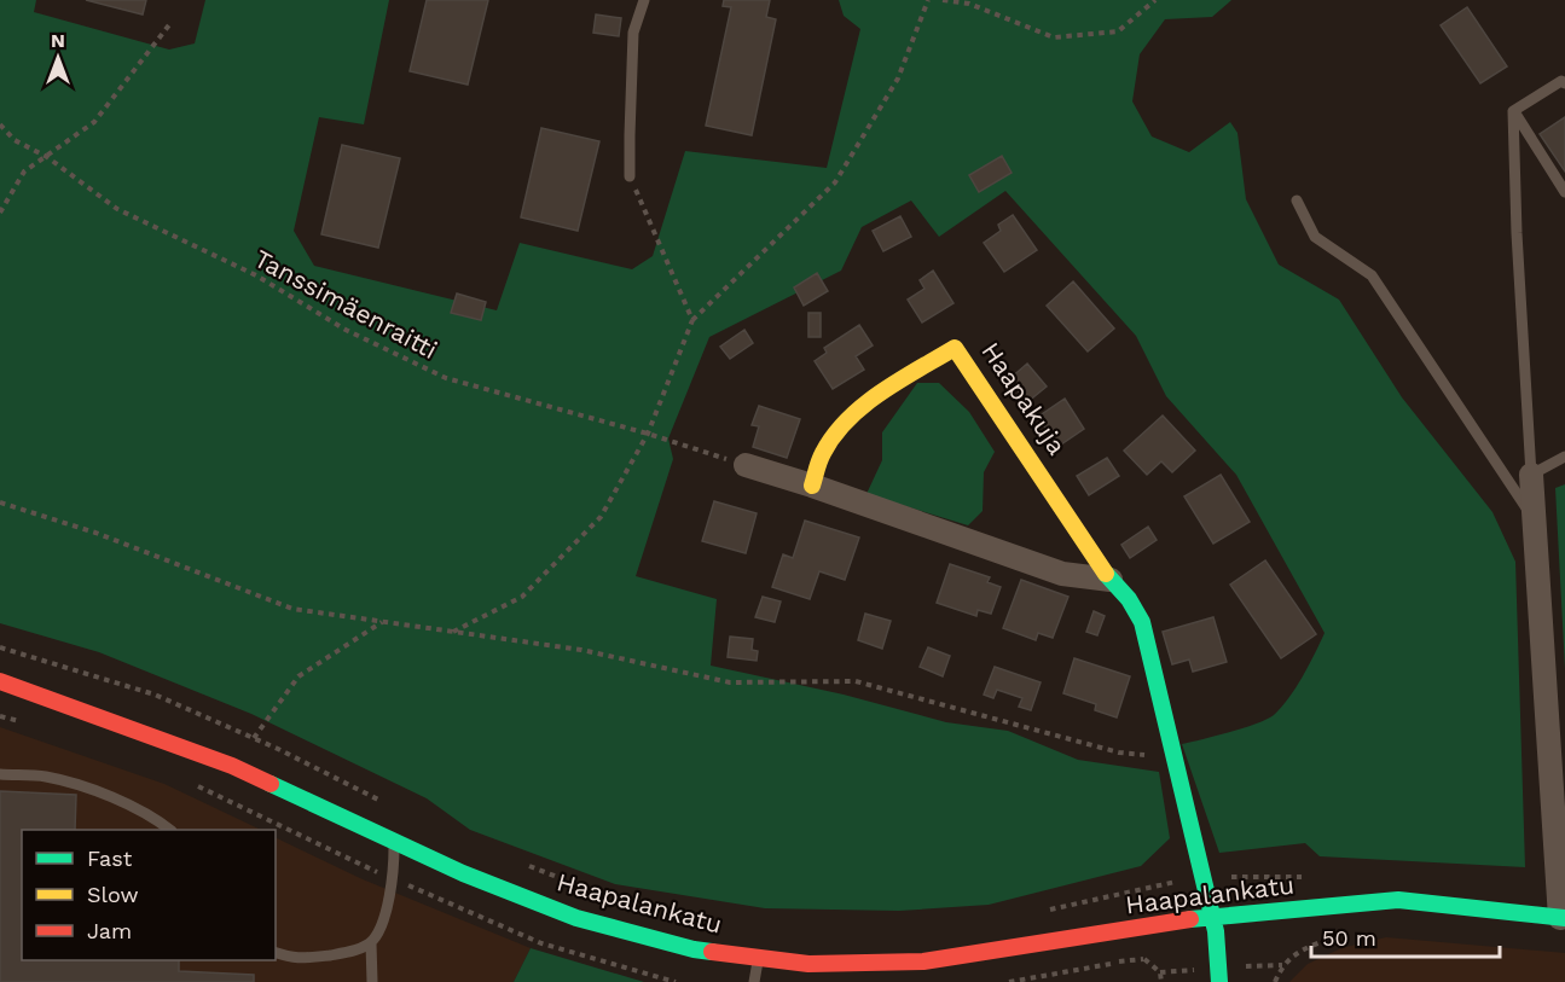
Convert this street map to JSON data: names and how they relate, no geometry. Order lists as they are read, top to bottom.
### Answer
{
  "streets": {
    "street": ["Haapakuja", "Haapalankatu"],
    "path": ["Tanssimäenraitti"]
  },
  "crossings": [
    ["Haapakuja", "Haapalankatu"]
  ],
  "legend": ["Fast", "Slow", "Jam"],
  "scale_bar": "50 m",
  "north": "top"
}
